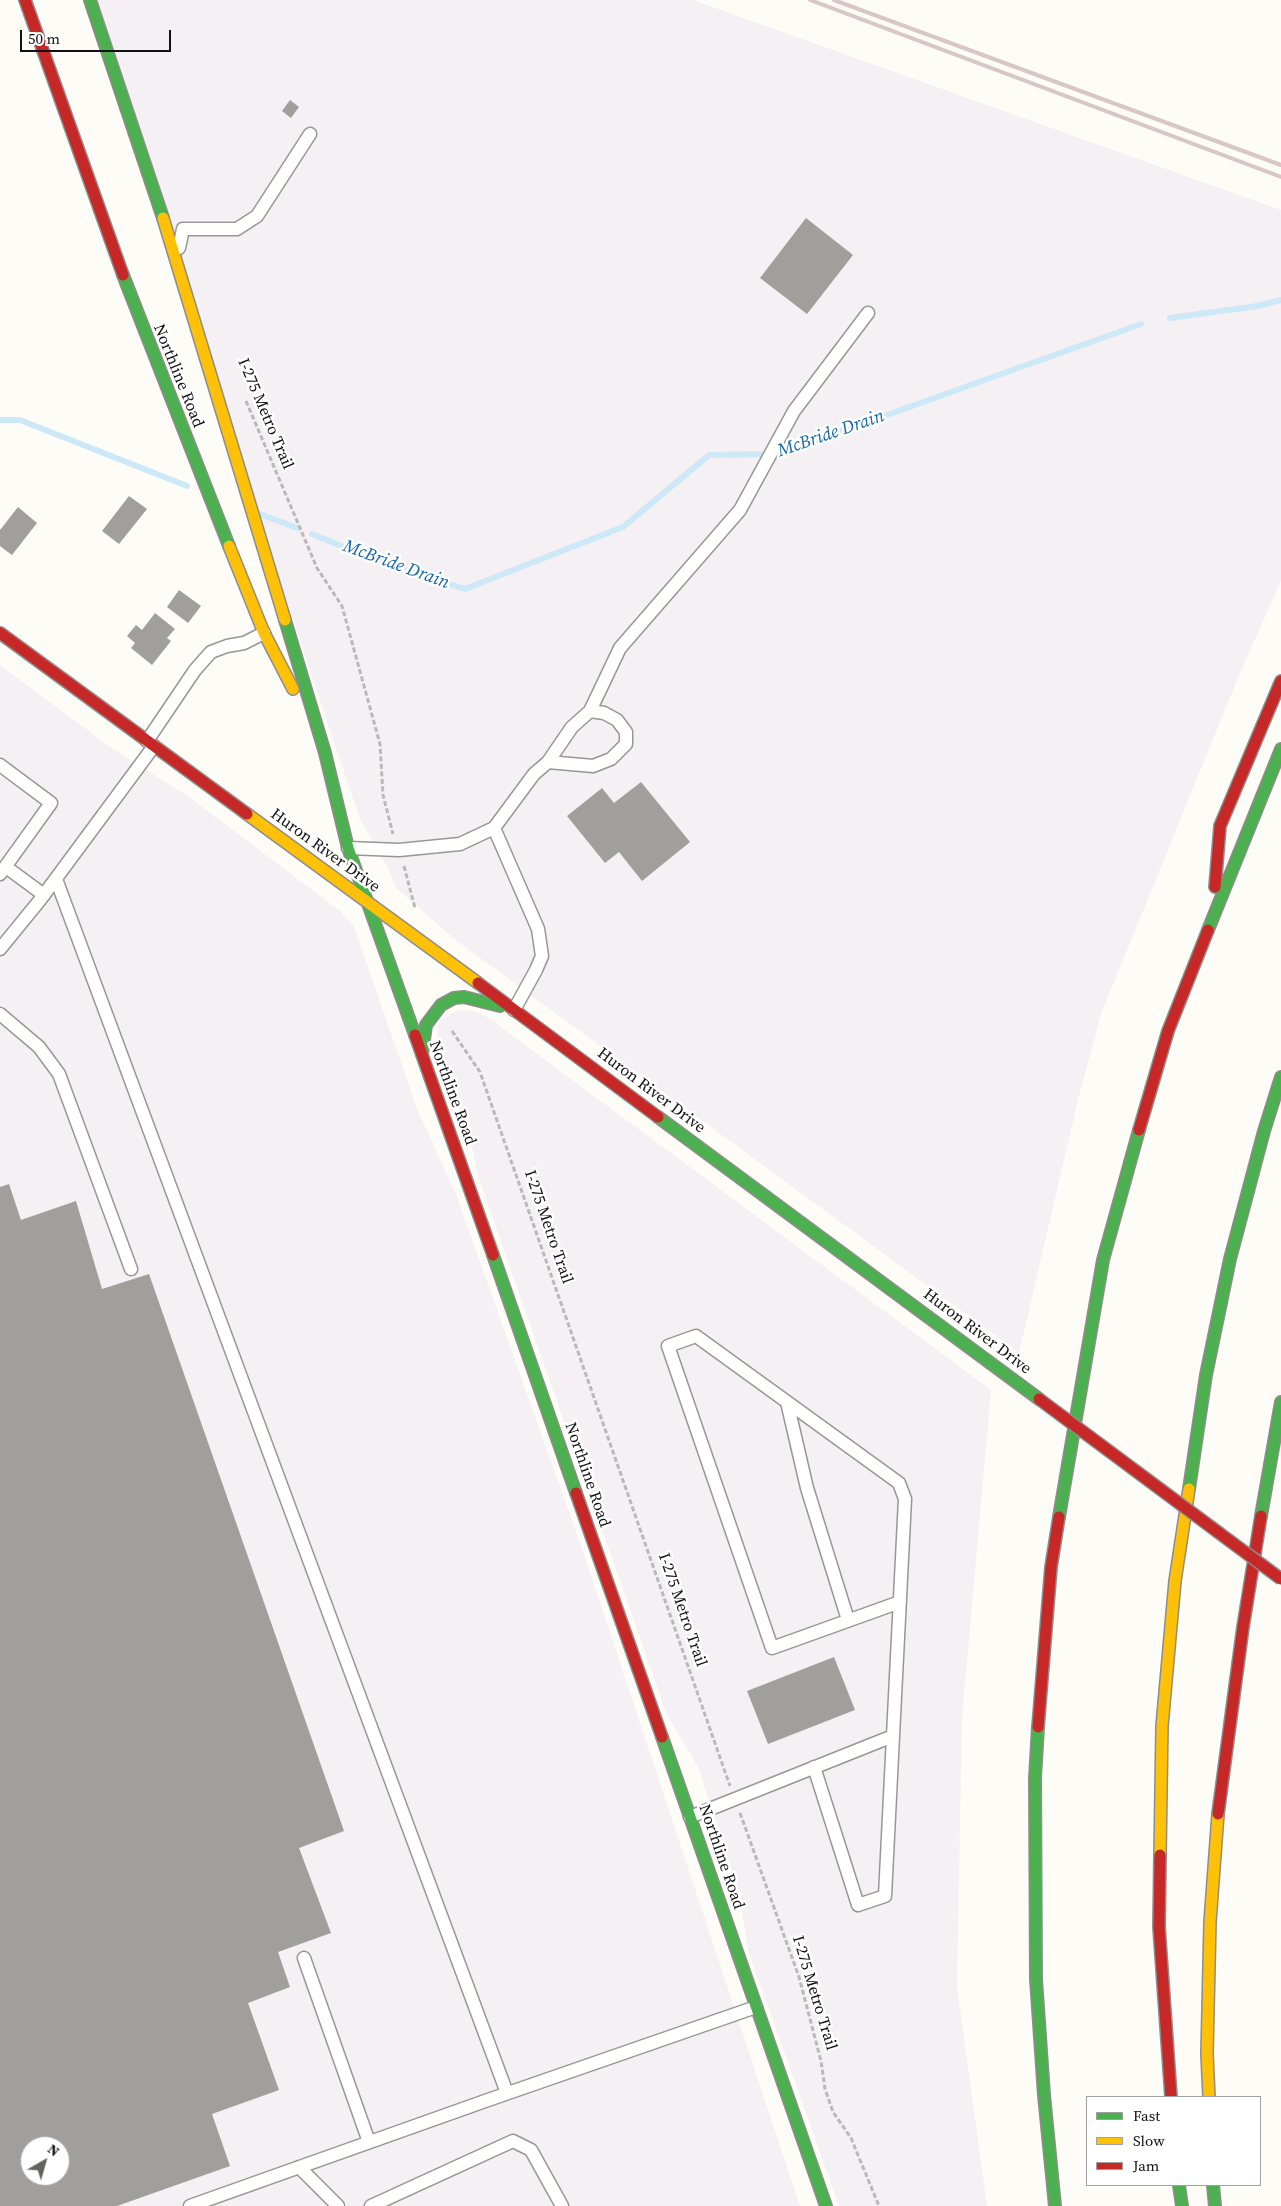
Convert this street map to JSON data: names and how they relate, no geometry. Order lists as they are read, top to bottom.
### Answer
{
  "streets": {
    "main road": ["Northline Road", "Huron River Drive"],
    "path": ["I-275 Metro Trail"]
  },
  "crossings": [
    ["Northline Road", "Huron River Drive"]
  ],
  "water": ["McBride Drain"],
  "legend": ["Fast", "Slow", "Jam"],
  "scale_bar": "50 m",
  "north": "top right"
}
